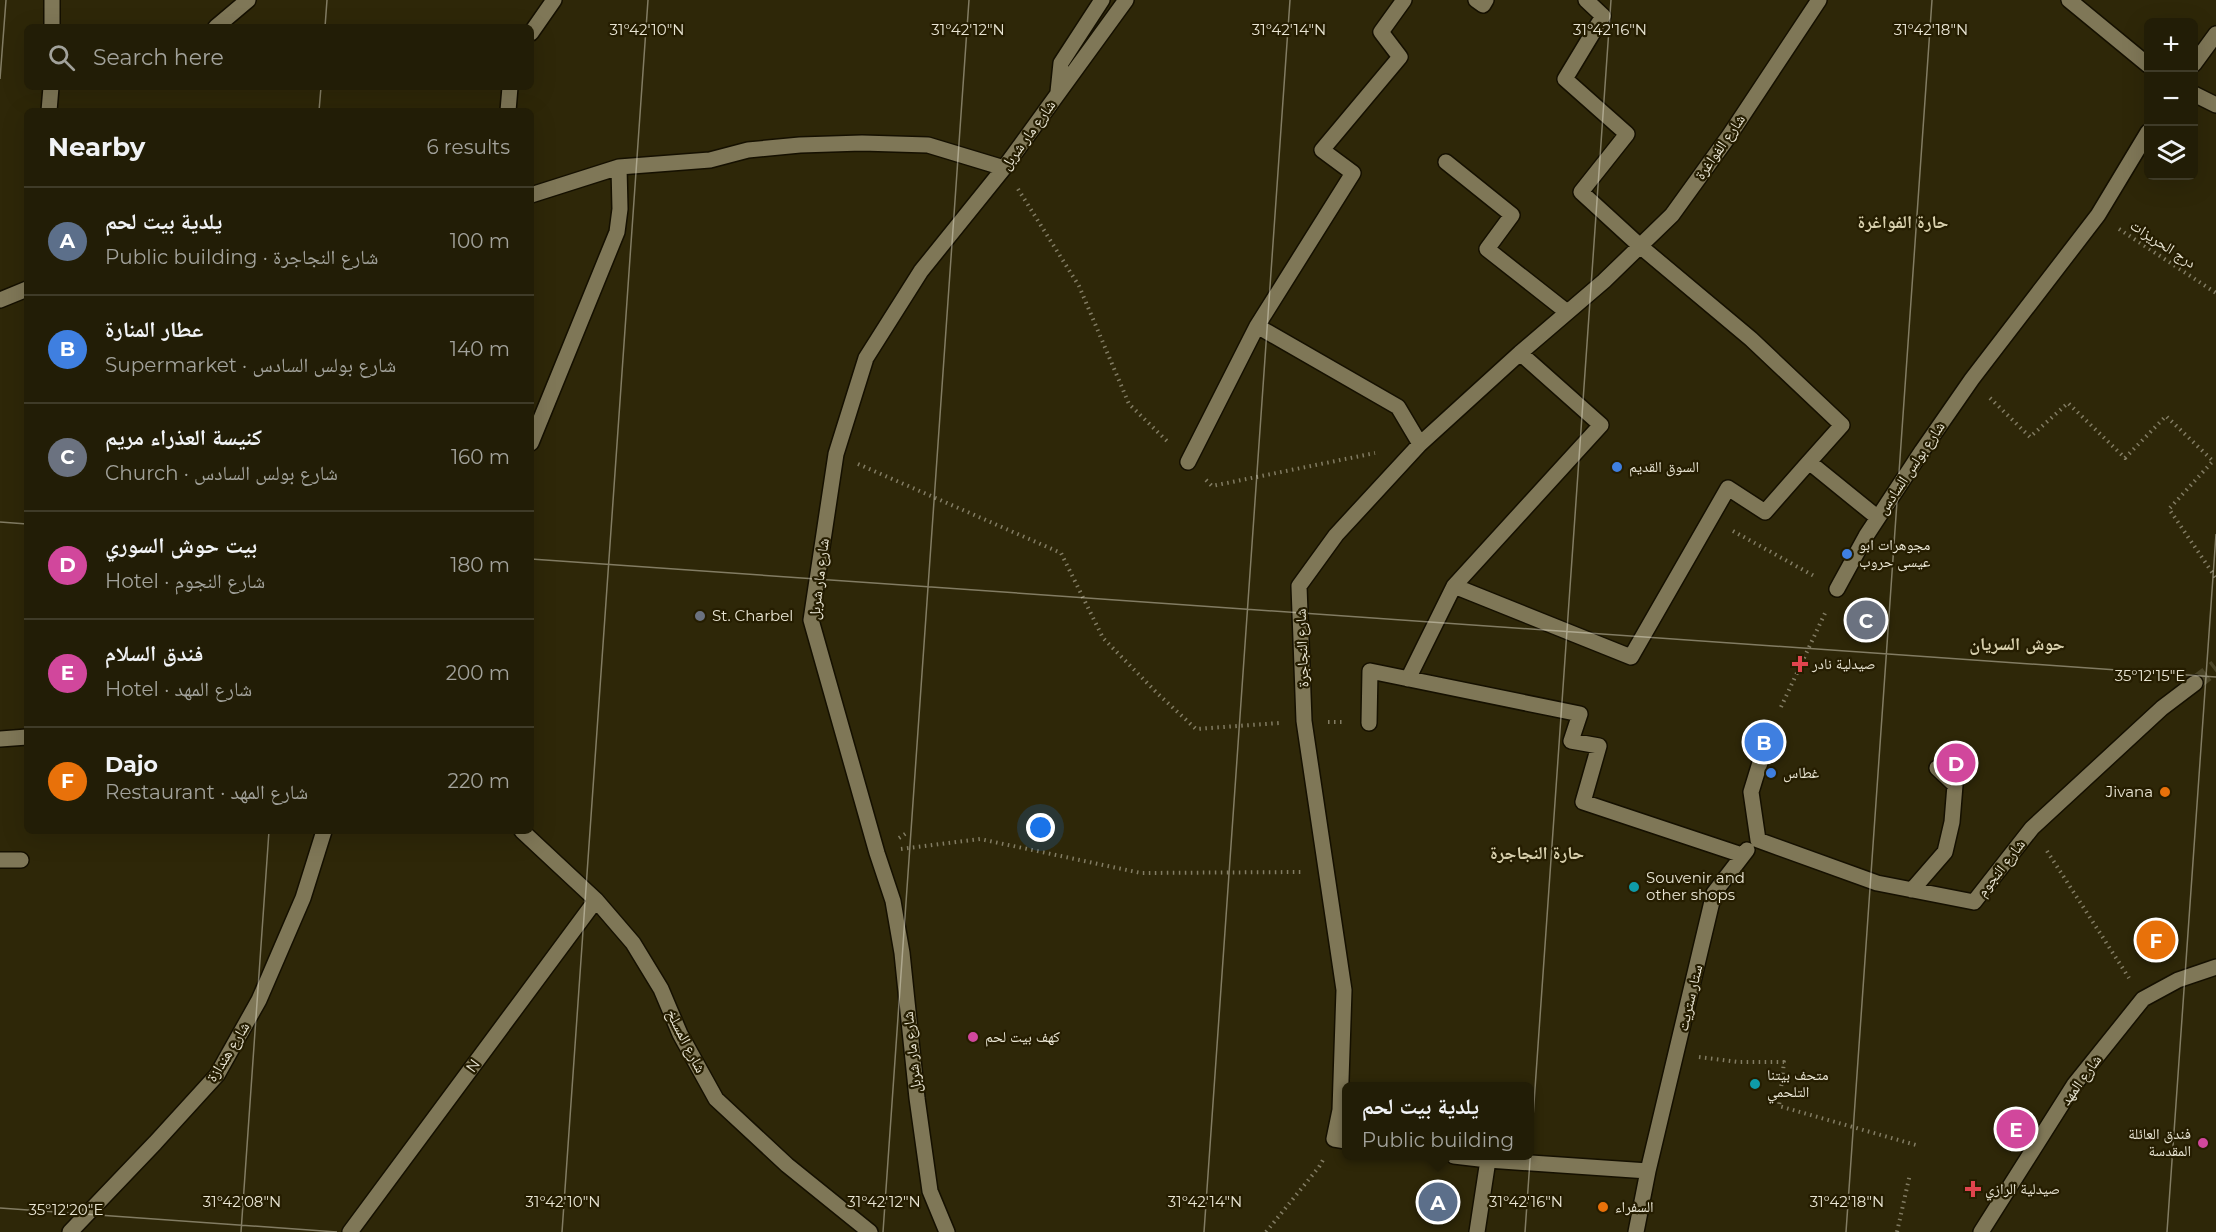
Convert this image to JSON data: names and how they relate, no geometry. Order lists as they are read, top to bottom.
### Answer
{
  "streets": {
    "street": [
      "شارع مار شربل",
      "شارع الفواغرة",
      "شارع بولس السادس",
      "شارع النجاجرة",
      "شارع النجوم",
      "ستار ستريت",
      "شارع المسلخ",
      "شارع هندازة",
      "N",
      "شارع المهد"
    ],
    "path": ["درج الحريزات"]
  },
  "crossings": [
    ["شارع الفواغرة", "شارع النجاجرة"],
    ["درج الحريزات", "شارع بولس السادس"],
    ["شارع النجوم", "ستار ستريت"],
    ["شارع المسلخ", "N"]
  ],
  "districts": ["حارة الفواغرة", "حوش السريان", "حارة النجاجرة"],
  "places": {
    "other": [
      "السوق القديم",
      "مجوهرات ابو عيسى حروب",
      "St. Charbel",
      "غطاس",
      "Jivana",
      "Souvenir and other shops",
      "كهف بيت لحم",
      "متحف بيتنا التلحمي",
      "فندق العائلة المقدسة",
      "السفراء"
    ],
    "health": ["صيدلية نادر", "صيدلية الرازي"]
  },
  "page": {
    "map_buttons": ["+", "−"],
    "search": "Search here",
    "heading": ["Nearby", "6 results"],
    "list": [
      {
        "mark": "A",
        "name": "يلدية بيت لحم",
        "note": "Public building · شارع النجاجرة",
        "value": "100 m"
      },
      {
        "mark": "B",
        "name": "عطار المنارة",
        "note": "Supermarket · شارع بولس السادس",
        "value": "140 m"
      },
      {
        "mark": "C",
        "name": "كنيسة العذراء مريم",
        "note": "Church · شارع بولس السادس",
        "value": "160 m"
      },
      {
        "mark": "D",
        "name": "بيت حوش السوري",
        "note": "Hotel · شارع النجوم",
        "value": "180 m"
      },
      {
        "mark": "E",
        "name": "فندق السلام",
        "note": "Hotel · شارع المهد",
        "value": "200 m"
      },
      {
        "mark": "F",
        "name": "Dajo",
        "note": "Restaurant · شارع المهد",
        "value": "220 m"
      }
    ],
    "pins": [
      "C",
      "B",
      "D",
      "F",
      "E",
      "A"
    ],
    "popup": ["يلدية بيت لحم", "Public building"]
  },
  "coordinates": [
    "31°42'10\"N",
    "31°42'12\"N",
    "31°42'14\"N",
    "31°42'16\"N",
    "31°42'18\"N",
    "35°12'15\"E",
    "31°42'08\"N",
    "35°12'20\"E"
  ]
}
